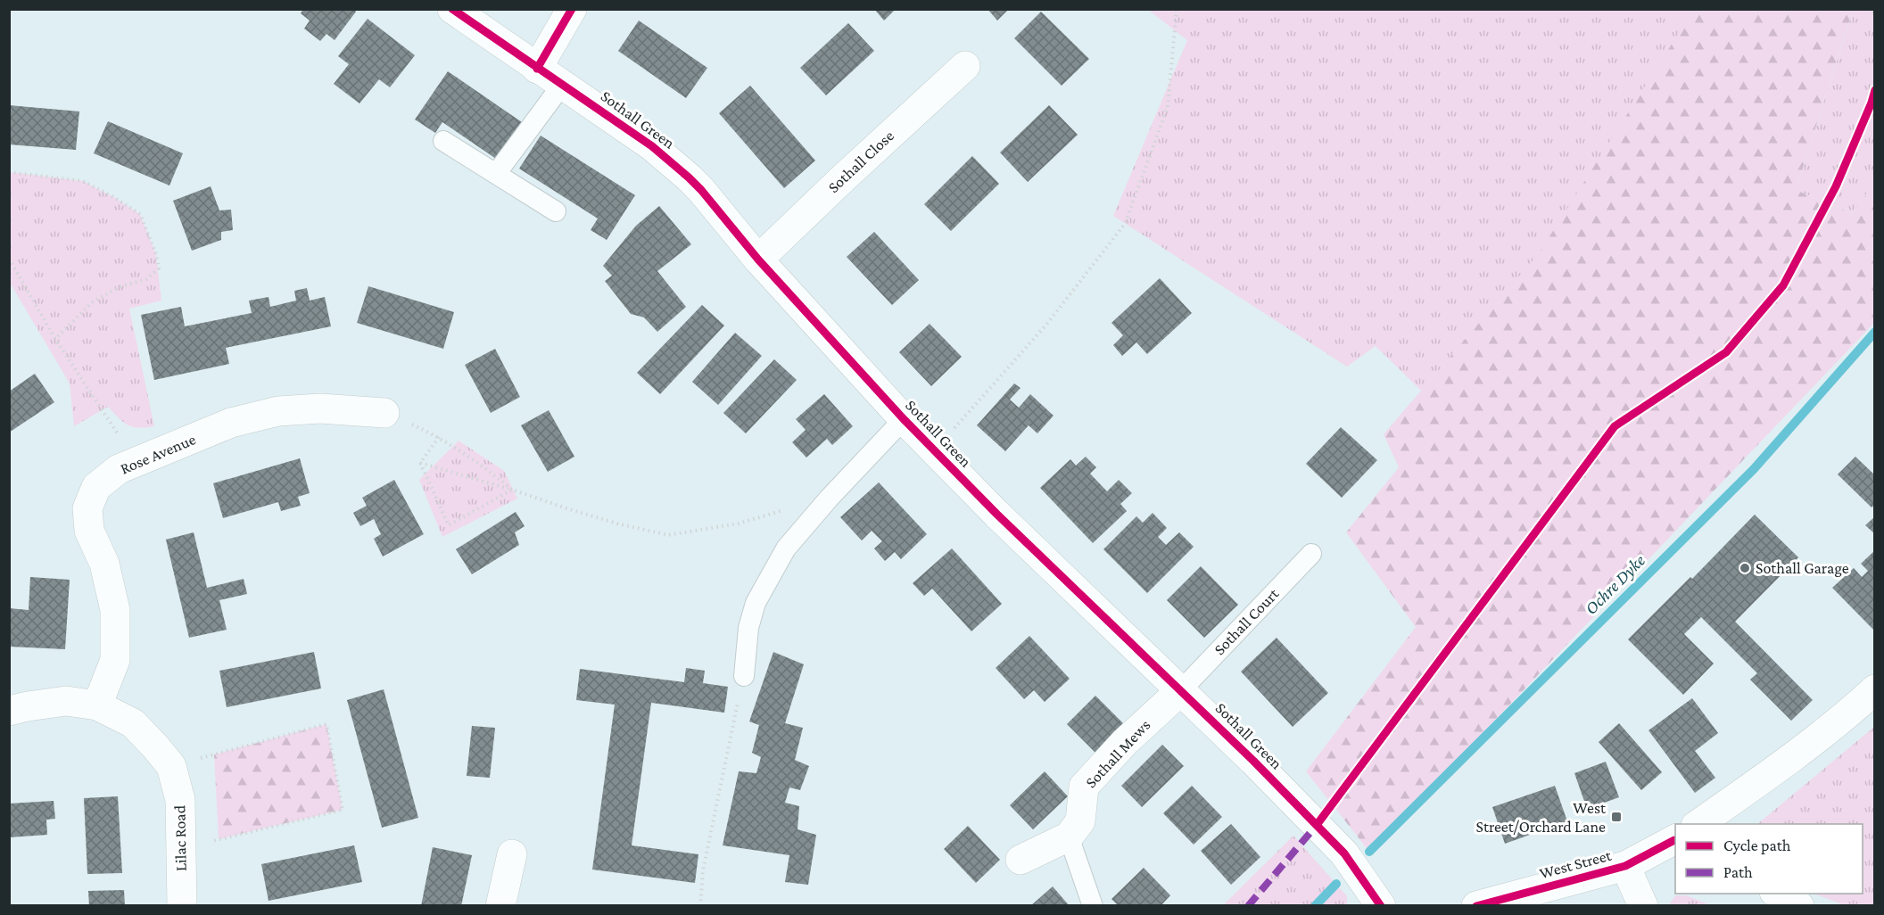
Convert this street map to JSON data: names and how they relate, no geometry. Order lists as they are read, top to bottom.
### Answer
{
  "streets": {
    "street": [
      "Sothall Green",
      "Sothall Close",
      "Rose Avenue",
      "Sothall Mews",
      "Lilac Road",
      "West Street"
    ],
    "lane": ["Sothall Court"]
  },
  "crossings": [
    ["Sothall Green", "Sothall Close"],
    ["Sothall Green", "Sothall Court"],
    ["Sothall Green", "Sothall Mews"],
    ["Rose Avenue", "Lilac Road"],
    ["Sothall Court", "Sothall Mews"]
  ],
  "water": ["Ochre Dyke"],
  "places": {
    "other": ["Sothall Garage"],
    "transit": ["West Street/Orchard Lane"]
  },
  "legend": ["Cycle path", "Path"]
}
